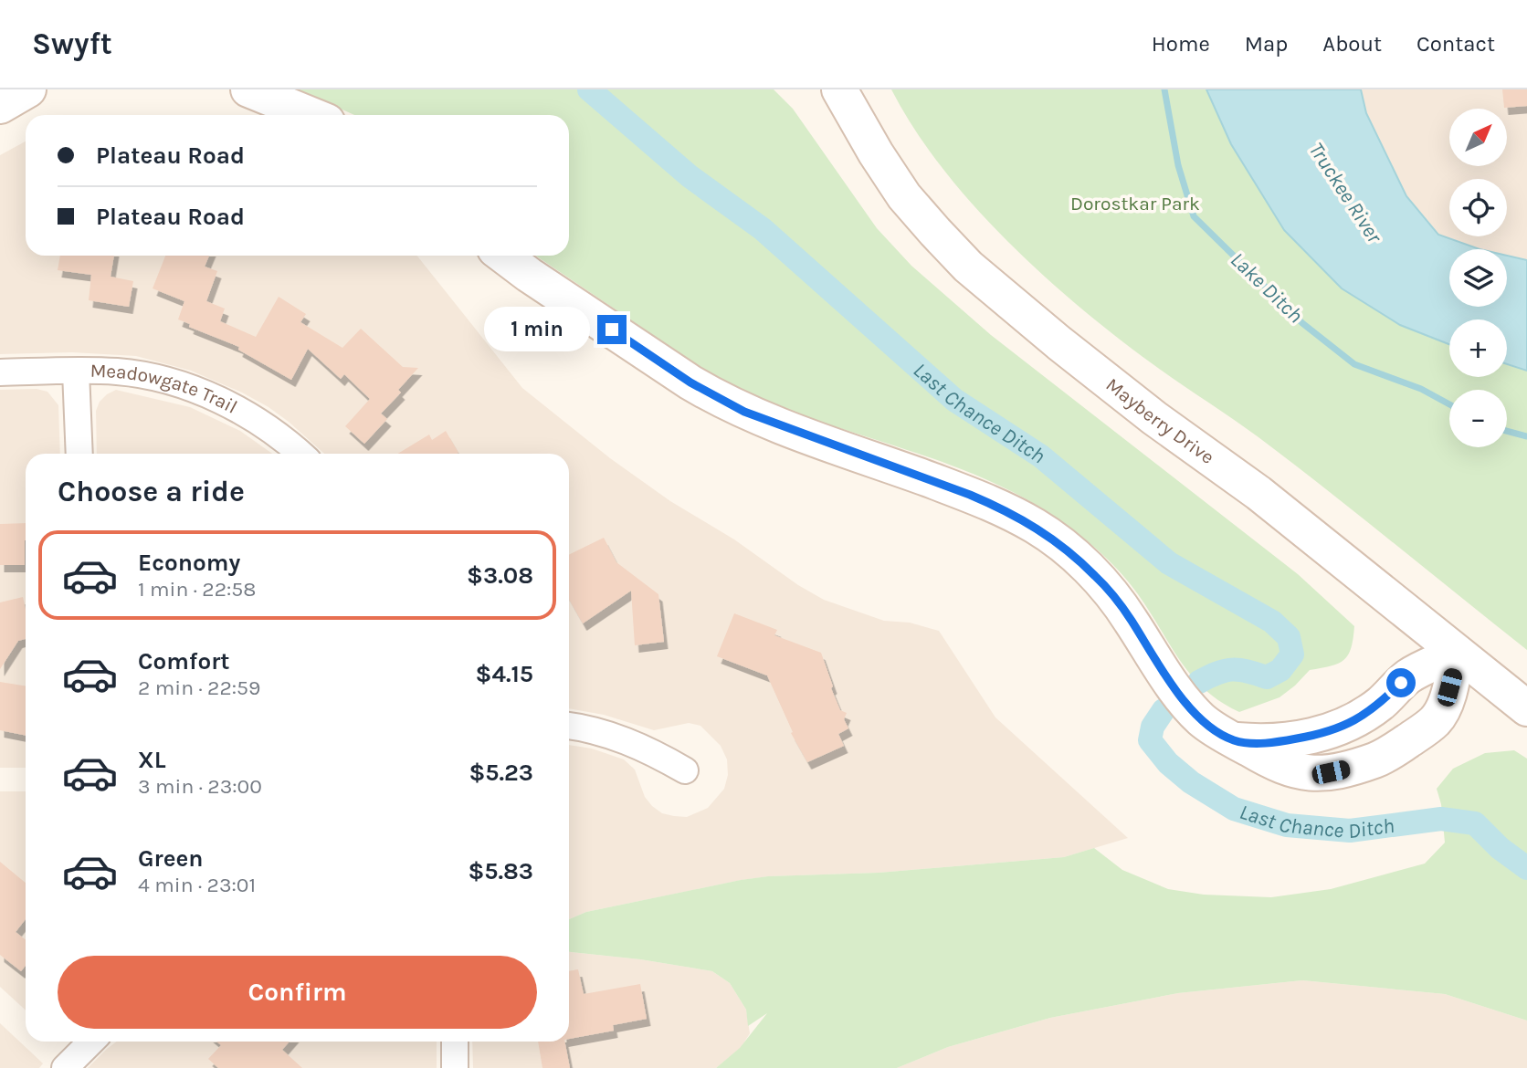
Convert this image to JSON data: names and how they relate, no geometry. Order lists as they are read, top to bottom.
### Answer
{
  "streets": {
    "street": ["Meadowgate Trail", "Mayberry Drive"]
  },
  "water": ["Truckee River", "Lake Ditch", "Last Chance Ditch"],
  "parks": ["Dorostkar Park"],
  "north": "top right",
  "page": {
    "header": "Swyft",
    "nav": [
      "Home",
      "Map",
      "About",
      "Contact"
    ],
    "map_buttons": ["+", "−"],
    "banner": ["Plateau Road", "Plateau Road"],
    "bubble": "1 min",
    "heading": "Choose a ride",
    "list": [
      {
        "name": "Economy",
        "note": "1 min · 22:58",
        "value": "$3.08"
      },
      {
        "name": "Comfort",
        "note": "2 min · 22:59",
        "value": "$4.15"
      },
      {
        "name": "XL",
        "note": "3 min · 23:00",
        "value": "$5.23"
      },
      {
        "name": "Green",
        "note": "4 min · 23:01",
        "value": "$5.83"
      }
    ],
    "buttons": "Confirm"
  }
}
